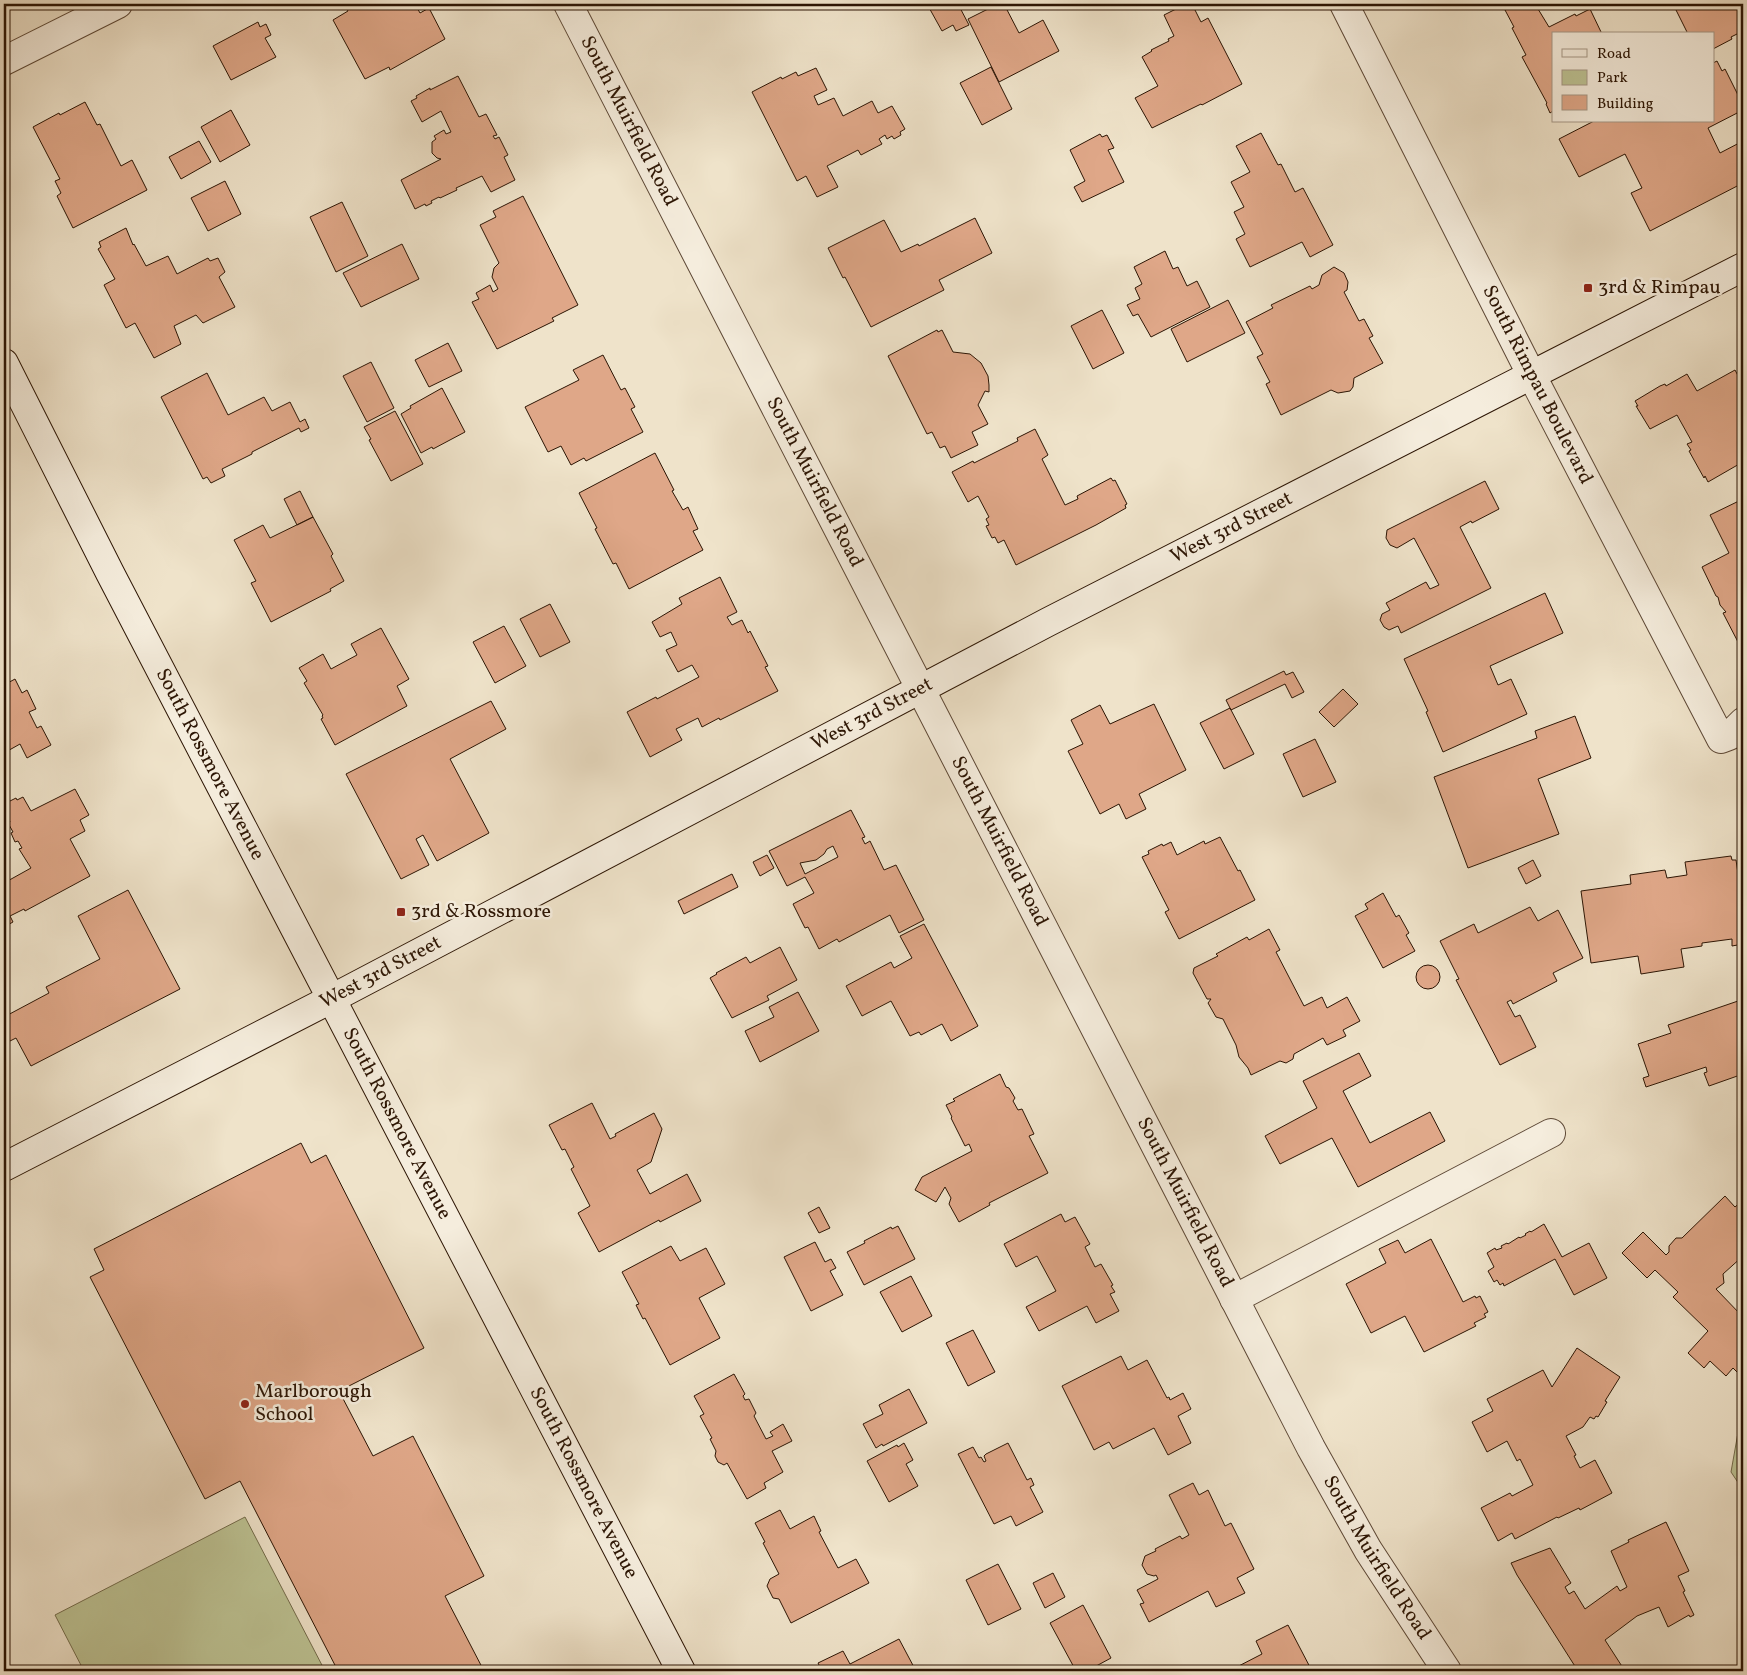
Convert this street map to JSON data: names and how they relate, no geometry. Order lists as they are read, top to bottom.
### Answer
{
  "streets": {
    "main road": [
      "South Muirfield Road",
      "South Rimpau Boulevard",
      "West 3rd Street",
      "South Rossmore Avenue"
    ]
  },
  "crossings": [
    ["South Muirfield Road", "West 3rd Street"],
    ["South Rimpau Boulevard", "West 3rd Street"],
    ["West 3rd Street", "South Rossmore Avenue"]
  ],
  "places": {
    "transit": ["3rd & Rimpau", "3rd & Rossmore"],
    "other": ["Marlborough School"]
  },
  "legend": ["Road", "Park", "Building"]
}
